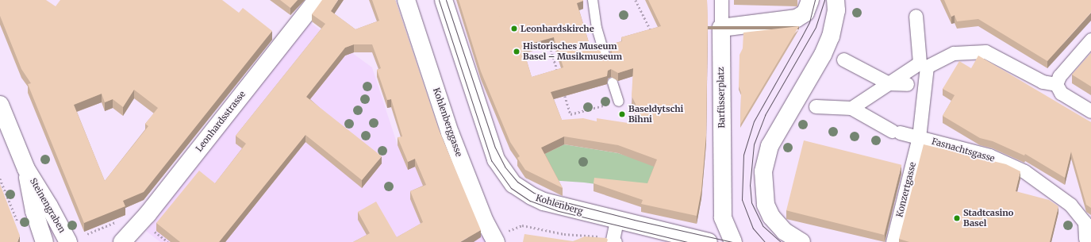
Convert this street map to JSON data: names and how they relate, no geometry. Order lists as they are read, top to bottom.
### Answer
{
  "streets": {
    "street": [
      "Barfüsserplatz",
      "Leonhardsstrasse",
      "Kohlenberggasse",
      "Fasnachtsgasse",
      "Konzertgasse",
      "Kohlenberg",
      "Steinengraben"
    ]
  },
  "crossings": [
    ["Fasnachtsgasse", "Konzertgasse"]
  ],
  "places": [
    "Leonhardskirche",
    "Historisches Museum Basel – Musikmuseum",
    "Baseldytschi Bihni",
    "Stadtcasino Basel"
  ]
}
